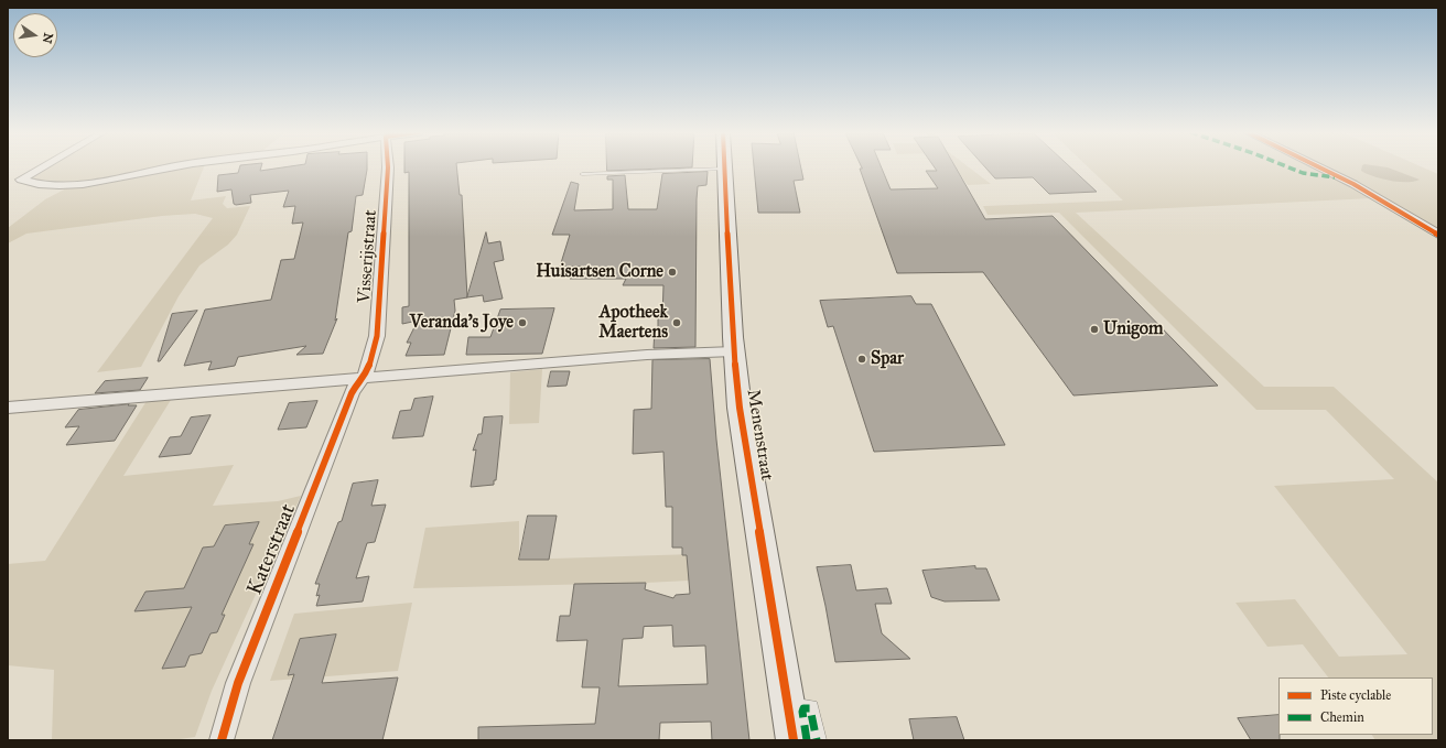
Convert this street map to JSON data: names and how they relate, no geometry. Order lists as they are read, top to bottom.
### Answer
{
  "streets": {
    "main road": ["Menenstraat"],
    "street": ["Visserijstraat", "Katerstraat"]
  },
  "crossings": [
    ["Visserijstraat", "Katerstraat"]
  ],
  "places": [
    "Huisartsen Corne",
    "Veranda's Joye",
    "Apotheek Maertens",
    "Unigom",
    "Spar"
  ],
  "legend": ["Piste cyclable", "Chemin"],
  "north": "right"
}
